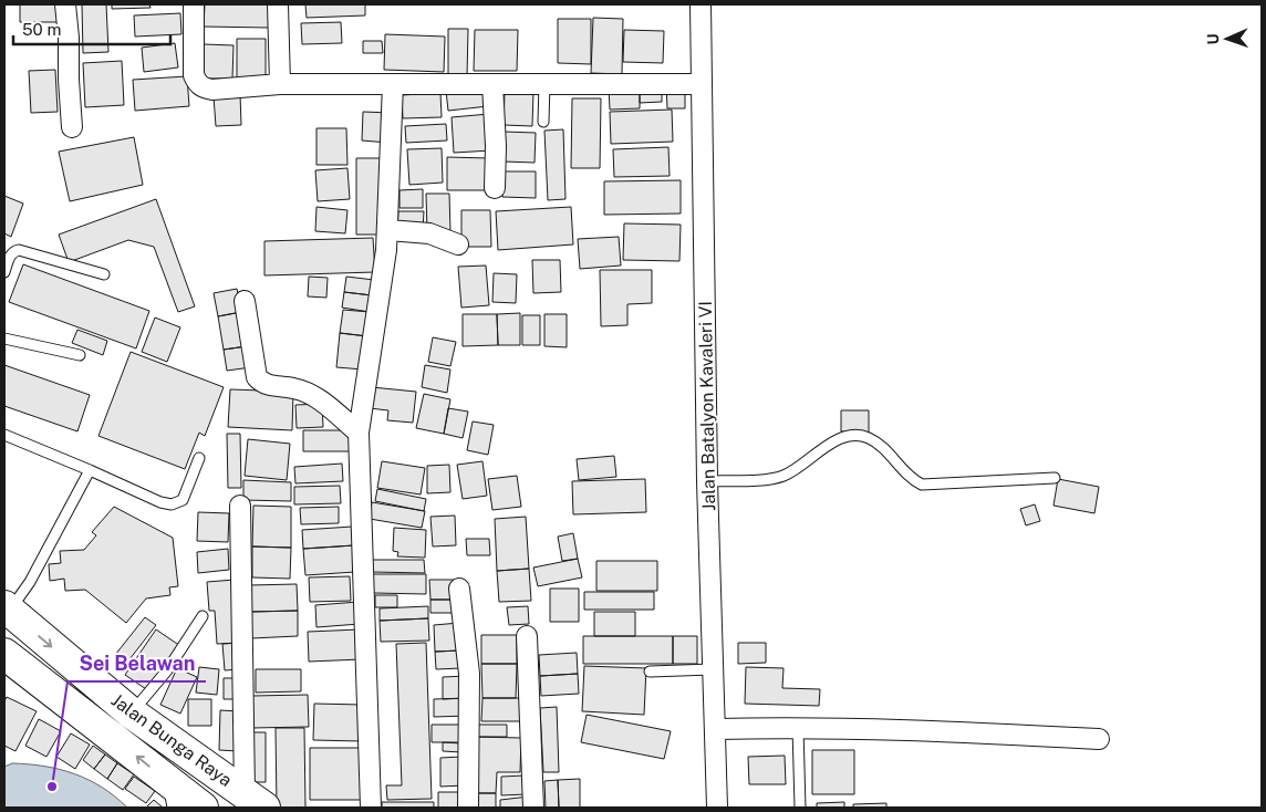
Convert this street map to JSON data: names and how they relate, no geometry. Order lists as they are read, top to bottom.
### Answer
{
  "streets": {
    "main road": ["Jalan Bunga Raya"],
    "street": ["Jalan Batalyon Kavaleri VI"]
  },
  "places": ["Sei Belawan"],
  "scale_bar": "50 m",
  "north": "left"
}
